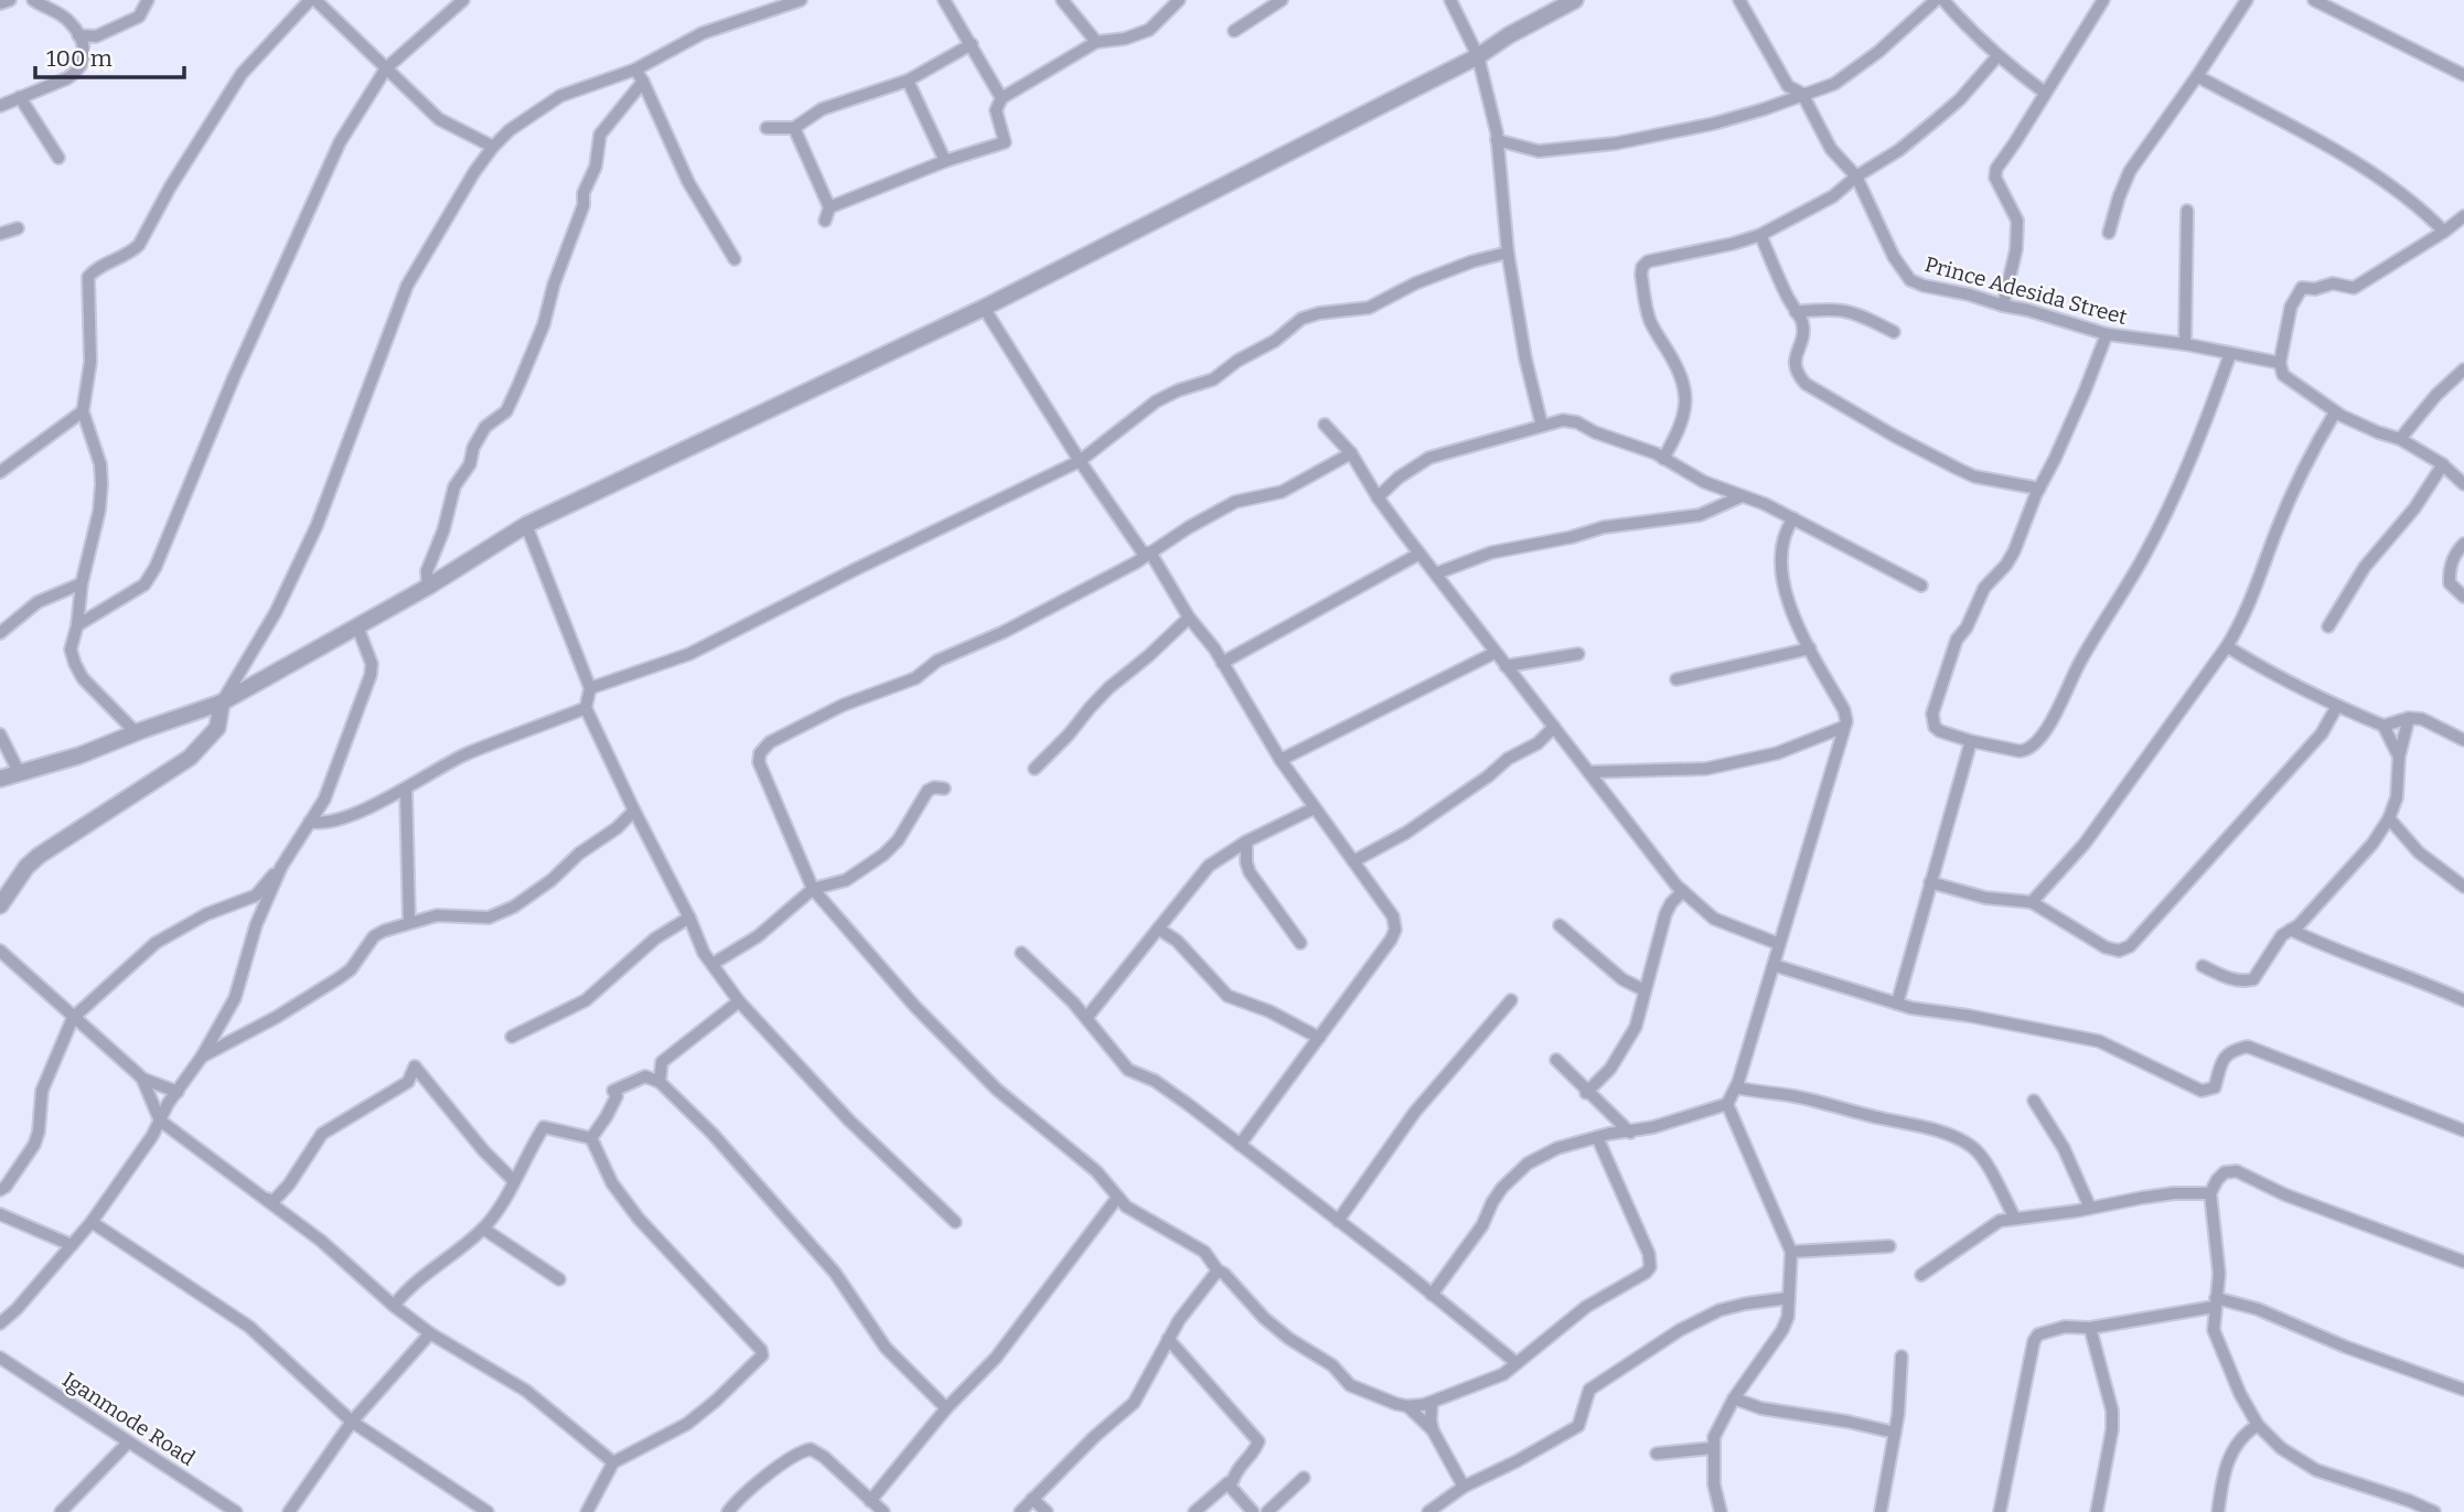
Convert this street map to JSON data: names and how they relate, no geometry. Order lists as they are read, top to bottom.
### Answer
{
  "streets": {
    "street": ["Prince Adesida Street", "Iganmode Road"]
  },
  "scale_bar": "100 m"
}
